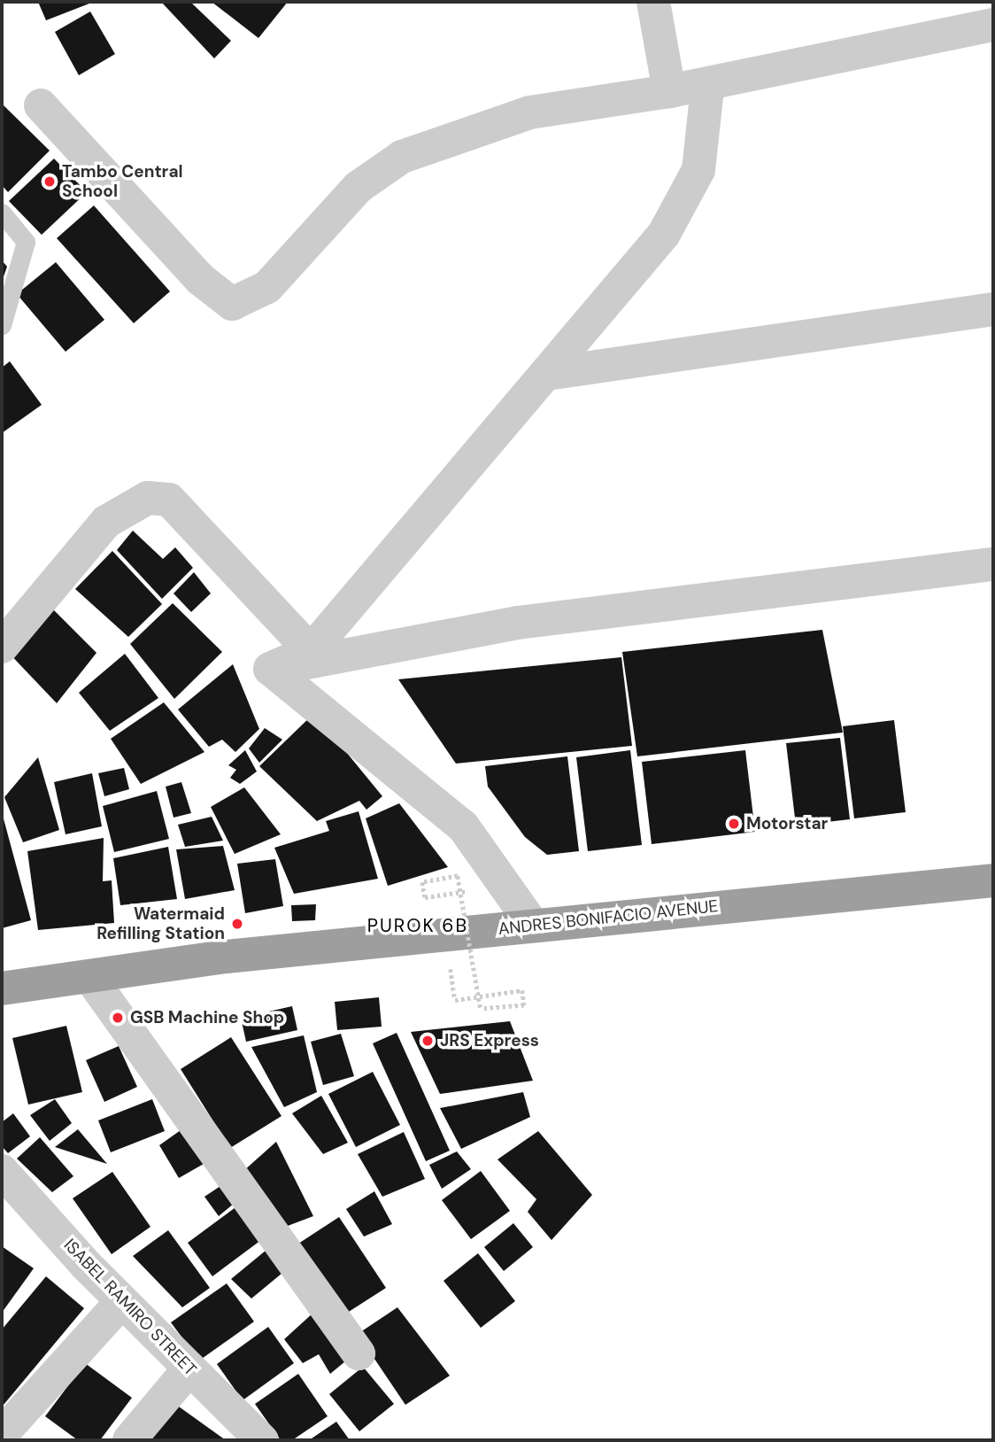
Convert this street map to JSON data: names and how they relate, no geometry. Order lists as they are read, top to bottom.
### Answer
{
  "streets": {
    "highway": ["ANDRES BONIFACIO AVENUE"],
    "street": ["ISABEL RAMIRO STREET"]
  },
  "districts": ["PUROK 6B"],
  "places": [
    "Tambo Central School",
    "Motorstar",
    "Watermaid Refilling Station",
    "GSB Machine Shop",
    "JRS Express"
  ]
}
